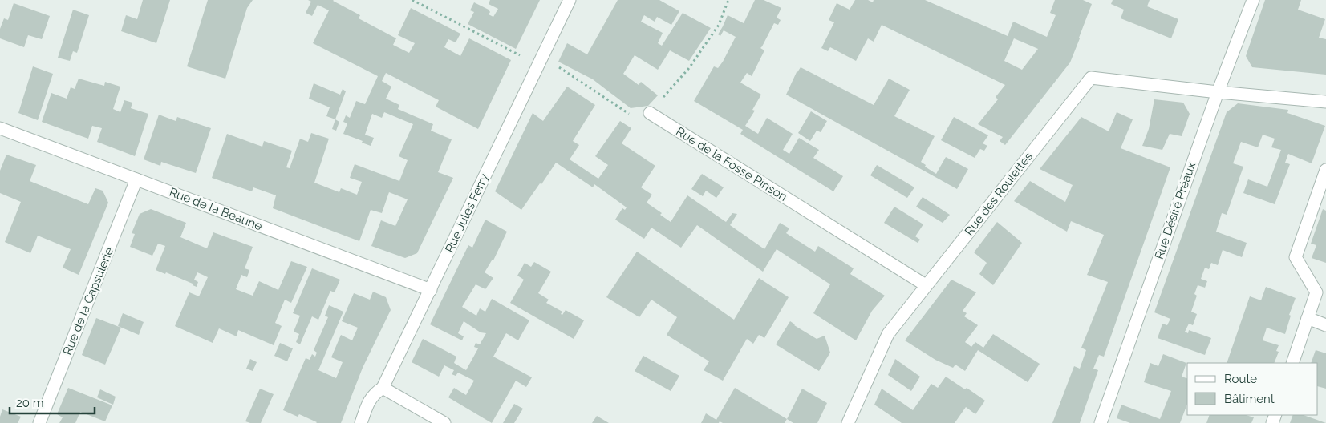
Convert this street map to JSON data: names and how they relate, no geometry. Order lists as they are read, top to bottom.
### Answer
{
  "streets": {
    "street": [
      "Rue de la Fosse Pinson",
      "Rue des Roulettes",
      "Rue de la Beaune",
      "Rue Désiré Préaux",
      "Rue Jules Ferry",
      "Rue de la Capsulerie"
    ]
  },
  "crossings": [
    ["Rue de la Fosse Pinson", "Rue des Roulettes"],
    ["Rue des Roulettes", "Rue Désiré Préaux"],
    ["Rue de la Beaune", "Rue Jules Ferry"],
    ["Rue de la Beaune", "Rue de la Capsulerie"]
  ],
  "legend": ["Route", "Bâtiment"],
  "scale_bar": "20 m"
}
